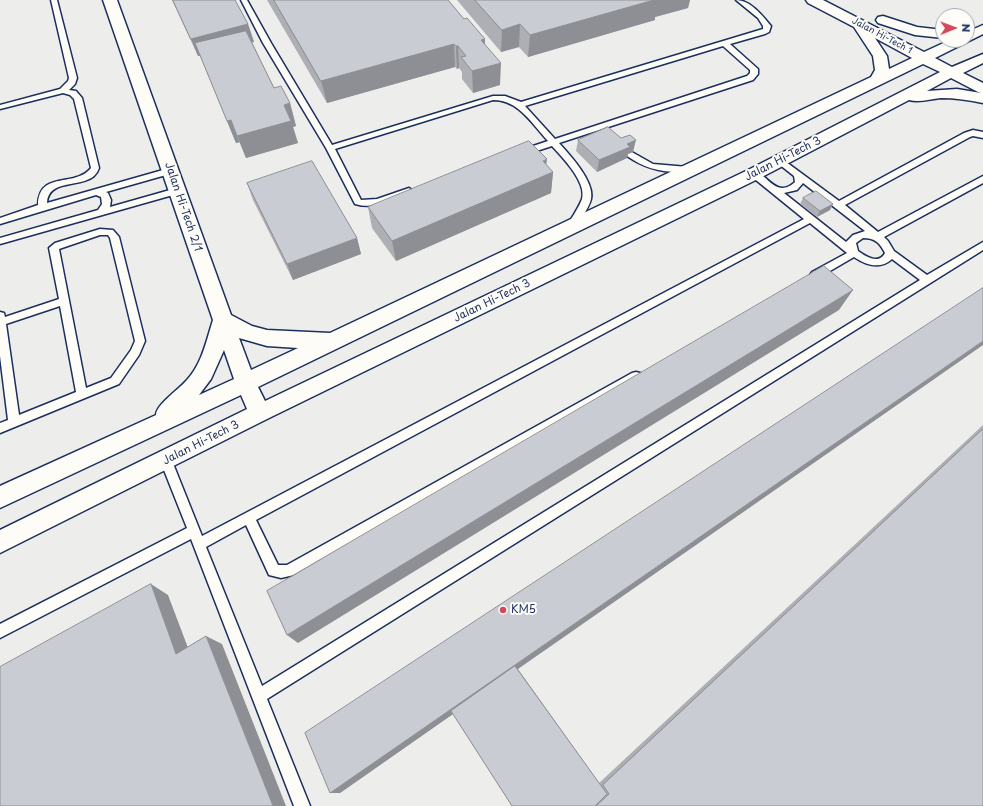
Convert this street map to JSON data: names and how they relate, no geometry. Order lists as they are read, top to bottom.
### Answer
{
  "streets": {
    "street": ["Jalan Hi-Tech 1", "Jalan Hi-Tech 3", "Jalan Hi-Tech 2/1"]
  },
  "crossings": [
    ["Jalan Hi-Tech 1", "Jalan Hi-Tech 3"],
    ["Jalan Hi-Tech 3", "Jalan Hi-Tech 2/1"]
  ],
  "places": ["KM5"],
  "north": "right"
}
